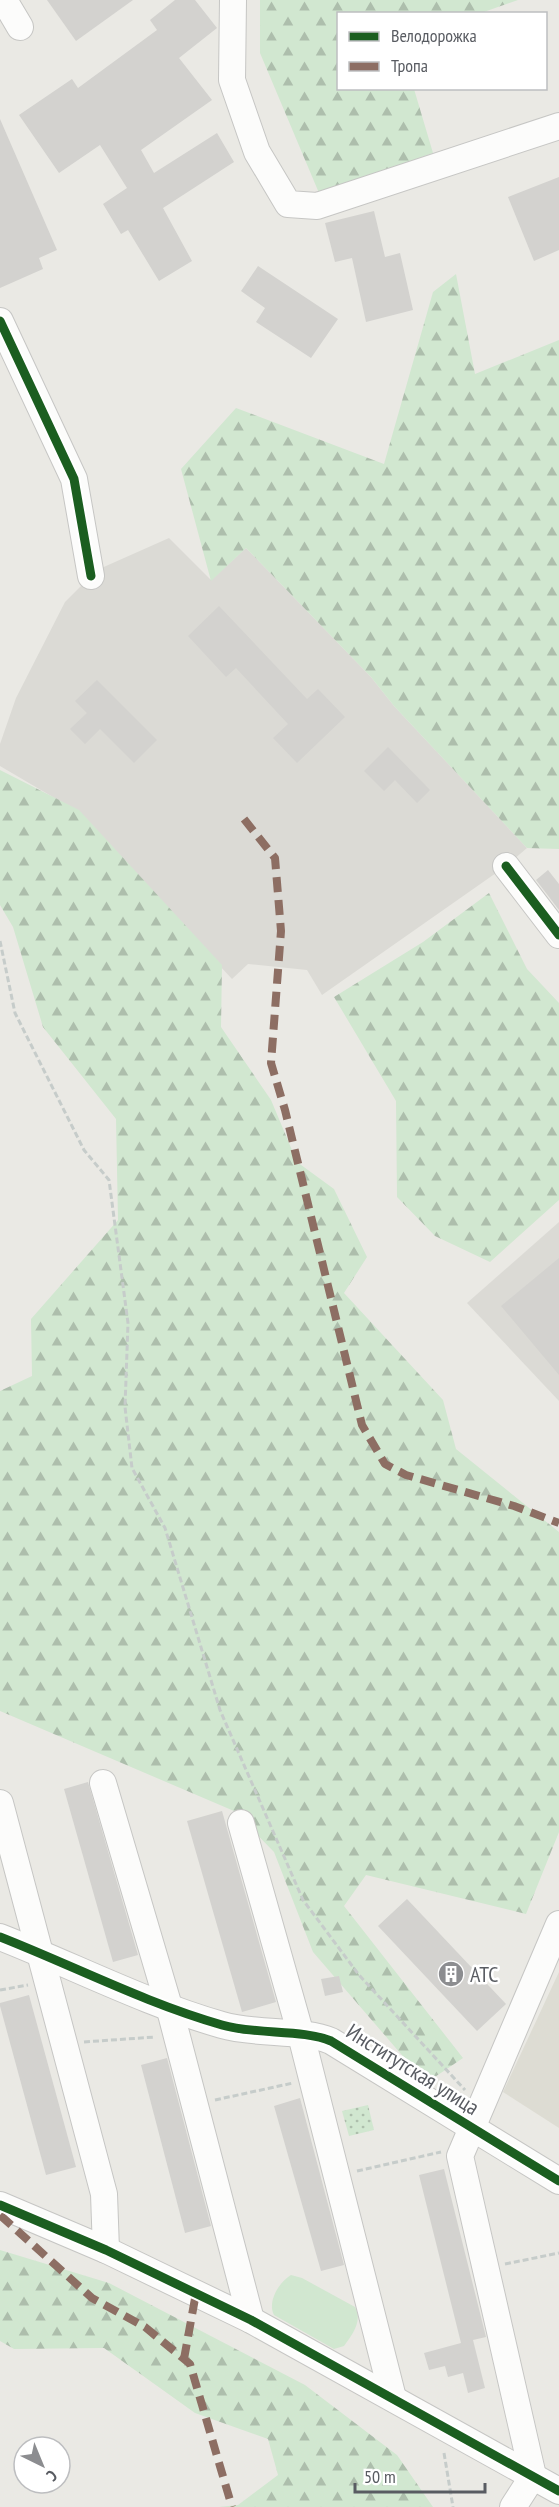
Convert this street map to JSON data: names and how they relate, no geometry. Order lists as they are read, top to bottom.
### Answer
{
  "streets": {
    "street": ["Институтская улица"]
  },
  "places": {
    "building": ["АТС"]
  },
  "legend": ["Велодорожка", "Тропа"],
  "scale_bar": "50 m",
  "north": "bottom right"
}
